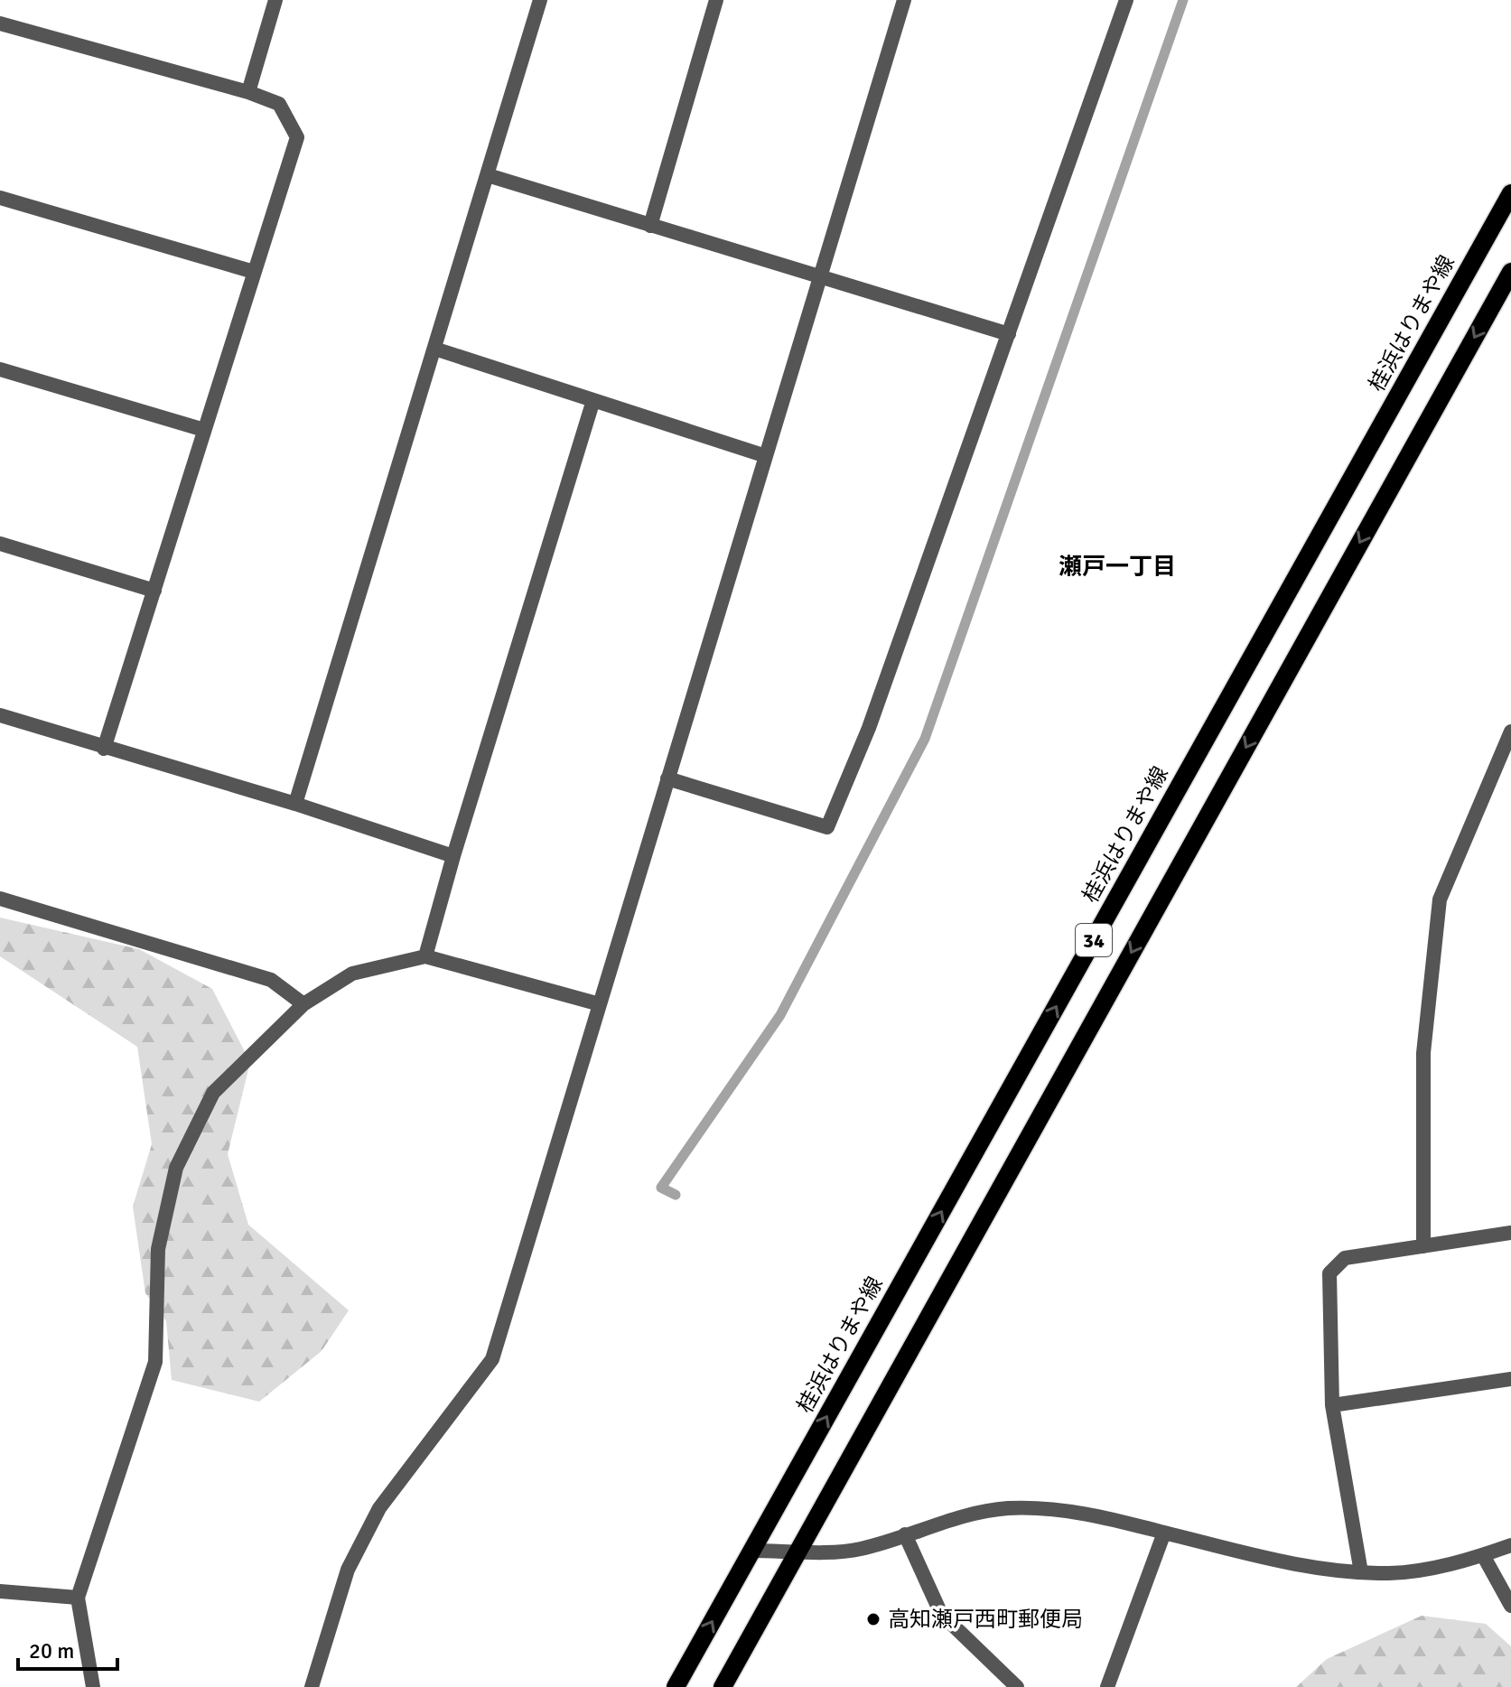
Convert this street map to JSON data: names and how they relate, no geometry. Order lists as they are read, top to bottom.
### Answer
{
  "streets": {
    "main road": ["桂浜はりまや線", "34"]
  },
  "districts": ["瀬戸一丁目"],
  "places": ["高知瀬戸西町郵便局"],
  "scale_bar": "20 m"
}
